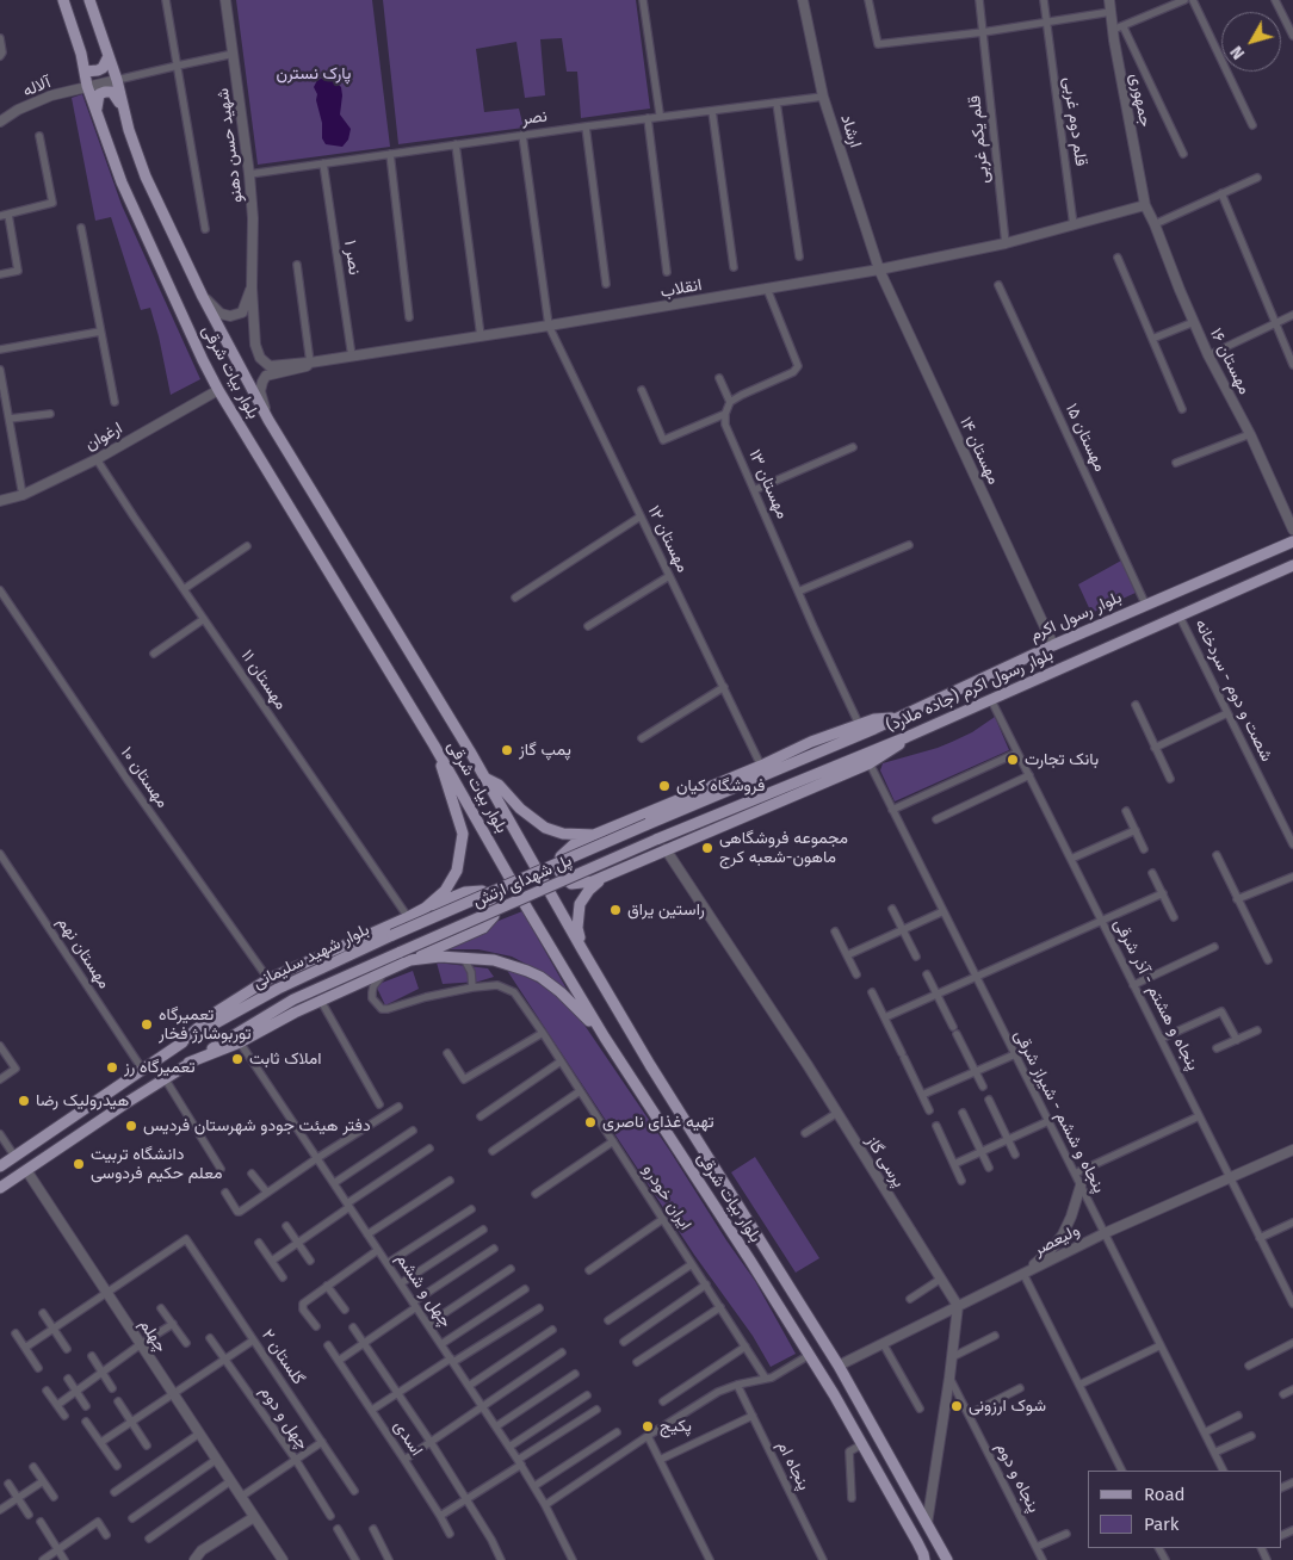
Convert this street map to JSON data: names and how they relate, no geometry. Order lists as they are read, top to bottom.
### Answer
{
  "streets": {
    "main road": [
      "بلوار بیات شرقی",
      "بلوار رسول اکرم",
      "بلوار رسول اکرم (جاده ملارد)",
      "پل شهدای ارتش",
      "بلوار شهید سلیمانی"
    ],
    "street": [
      "آلاله",
      "جمهوری",
      "نصر",
      "قلم دوم غربی",
      "ارشاد",
      "قلم یکم غربی",
      "شهید حسن دهنو",
      "نصر ۱",
      "انقلاب",
      "مهستان ۱۶",
      "ارغوان",
      "مهستان ۱۵",
      "مهستان ۱۴",
      "مهستان ۱۳",
      "مهستان ۱۲",
      "مهستان ۱۱",
      "شصت و دوم - سردخانه",
      "مهستان ۱۰",
      "مهستان نهم",
      "پنجاه و هشتم - آذر شرقی",
      "پنجاه و ششم - شیراز شرقی",
      "پرسی گاز",
      "ایران خودرو",
      "ولیعصر",
      "چهل و ششم",
      "چهلم",
      "گلستان ۲",
      "چهل و دوم",
      "اسدی",
      "پنجاه ام",
      "پنجاه و دوم"
    ]
  },
  "crossings": [
    ["آلاله", "بلوار بیات شرقی"],
    ["جمهوری", "انقلاب"],
    ["جمهوری", "مهستان ۱۶"],
    ["نصر", "ارشاد"],
    ["نصر", "شهید حسن دهنو"],
    ["نصر", "نصر ۱"],
    ["نصر", "مهستان ۱۲"],
    ["قلم دوم غربی", "انقلاب"],
    ["ارشاد", "انقلاب"],
    ["ارشاد", "مهستان ۱۴"],
    ["قلم یکم غربی", "انقلاب"],
    ["شهید حسن دهنو", "انقلاب"],
    ["نصر ۱", "انقلاب"],
    ["انقلاب", "مهستان ۱۶"],
    ["انقلاب", "بلوار بیات شرقی"],
    ["انقلاب", "مهستان ۱۴"],
    ["انقلاب", "مهستان ۱۲"],
    ["بلوار بیات شرقی", "ارغوان"],
    ["بلوار بیات شرقی", "ولیعصر"],
    ["ارغوان", "مهستان ۱۱"],
    ["مهستان ۱۵", "بلوار رسول اکرم"],
    ["مهستان ۱۴", "بلوار رسول اکرم"],
    ["بلوار رسول اکرم", "بلوار رسول اکرم (جاده ملارد)"],
    ["بلوار رسول اکرم (جاده ملارد)", "شصت و دوم - سردخانه"],
    ["بلوار رسول اکرم (جاده ملارد)", "پل شهدای ارتش"],
    ["بلوار رسول اکرم (جاده ملارد)", "پنجاه و هشتم - آذر شرقی"],
    ["پل شهدای ارتش", "بلوار شهید سلیمانی"],
    ["پنجاه و هشتم - آذر شرقی", "ولیعصر"],
    ["پنجاه و ششم - شیراز شرقی", "ولیعصر"],
    ["پرسی گاز", "ولیعصر"],
    ["چهلم", "گلستان ۲"]
  ],
  "parks": ["پارک نسترن"],
  "places": [
    "پمپ گاز",
    "بانک تجارت",
    "فروشگاه کیان",
    "مجموعه فروشگاهی ماهون-شعبه کرج",
    "راستین یراق",
    "تعمیرگاه توربوشارژ فخار",
    "املاک ثابت",
    "تعمیرگاه رز",
    "هیدرولیک رضا",
    "تهیه غذای ناصری",
    "دفتر هیئت جودو شهرستان فردیس",
    "دانشگاه تربیت معلم حکیم فردوسی",
    "شوک ارزونی",
    "پکیج"
  ],
  "legend": ["Road", "Park"],
  "north": "bottom left"
}
